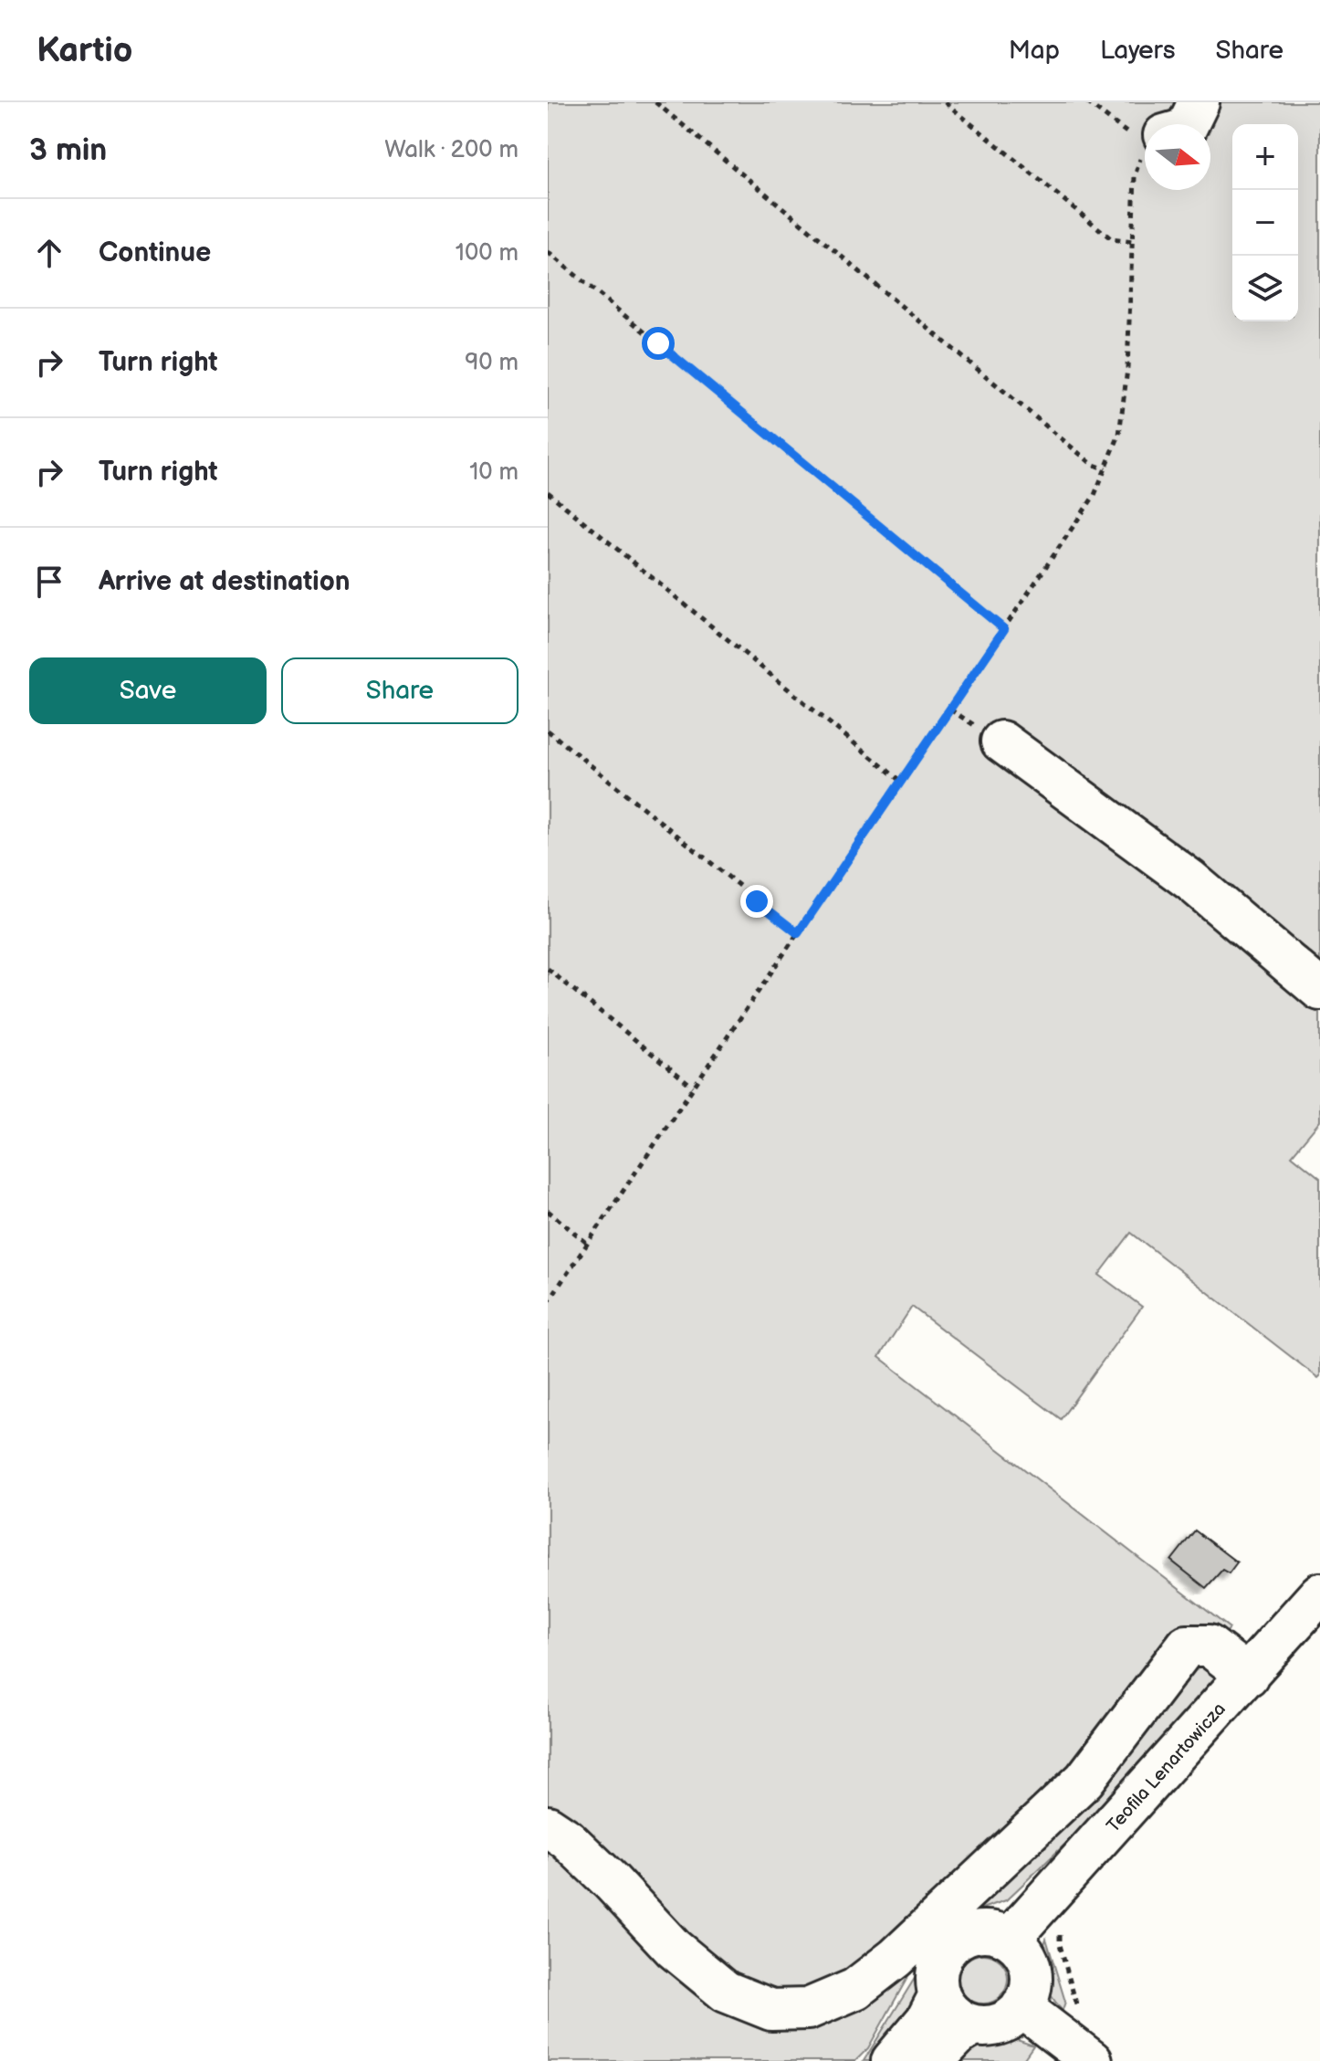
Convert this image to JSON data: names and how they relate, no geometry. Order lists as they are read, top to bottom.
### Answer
{
  "streets": {
    "street": ["Teofila Lenartowicza"]
  },
  "north": "right",
  "page": {
    "header": "Kartio",
    "nav": ["Map", "Layers", "Share"],
    "heading": ["3 min", "Walk · 200 m"],
    "map_buttons": ["+", "−"],
    "list": [
      ["Continue", "100 m"],
      ["Turn right", "90 m"],
      ["Turn right", "10 m"],
      "Arrive at destination"
    ],
    "buttons": ["Save", "Share"]
  }
}
